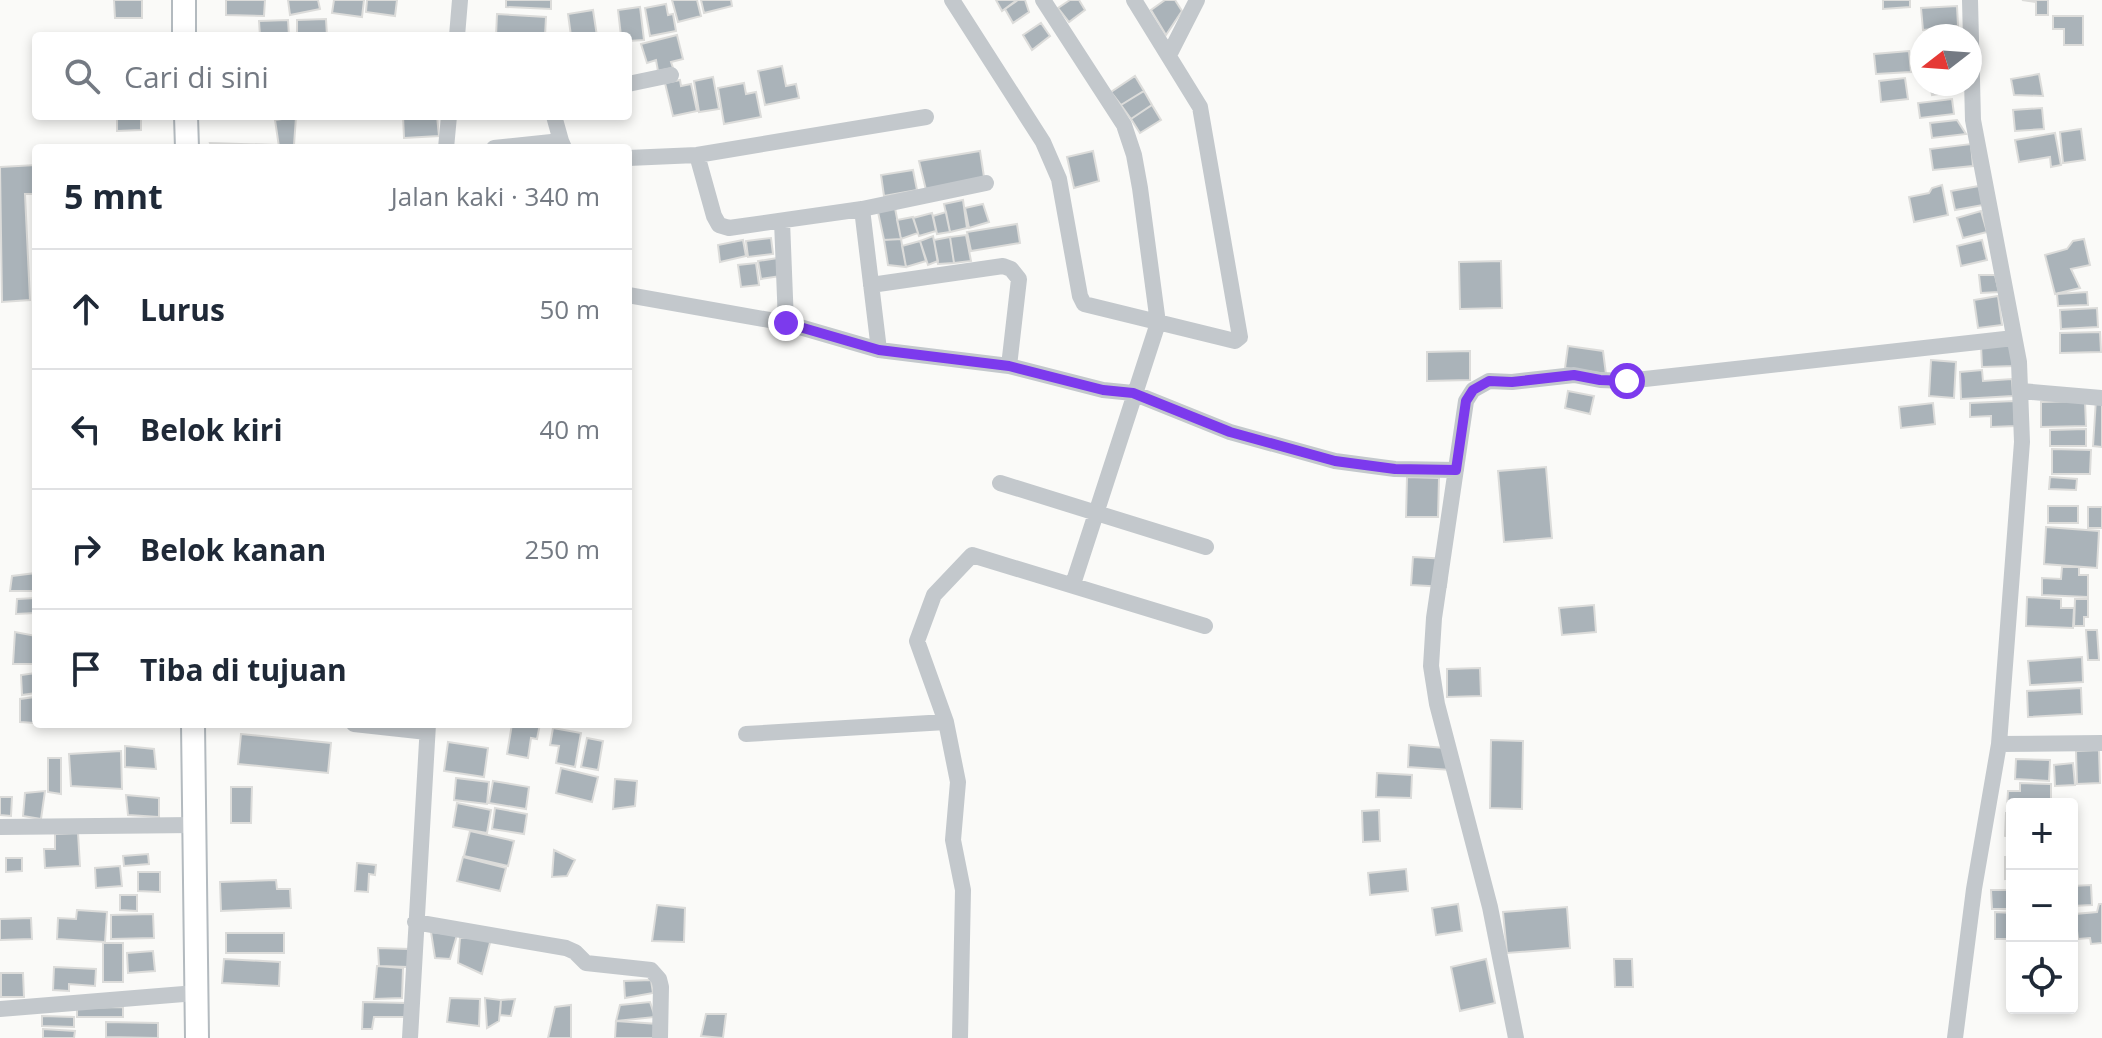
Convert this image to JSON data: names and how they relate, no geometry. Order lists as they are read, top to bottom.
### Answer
{
  "north": "left",
  "page": {
    "search": "Cari di sini",
    "heading": ["5 mnt", "Jalan kaki · 340 m"],
    "list": [
      ["Lurus", "50 m"],
      ["Belok kiri", "40 m"],
      ["Belok kanan", "250 m"],
      "Tiba di tujuan"
    ],
    "map_buttons": ["+", "−"]
  }
}
